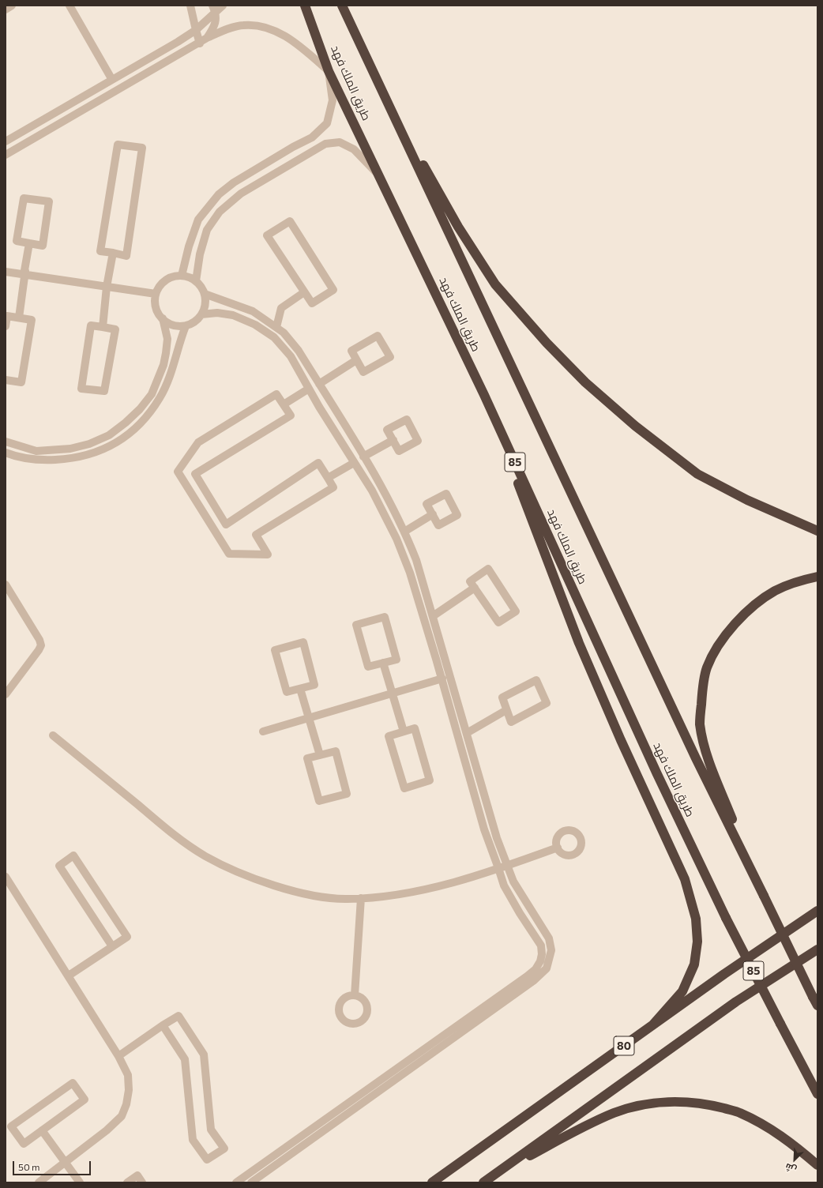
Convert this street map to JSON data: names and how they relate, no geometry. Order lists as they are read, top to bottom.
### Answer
{
  "streets": {
    "highway": ["طريق الملك فهد", "85", "80"]
  },
  "scale_bar": "50 m",
  "north": "bottom left"
}
